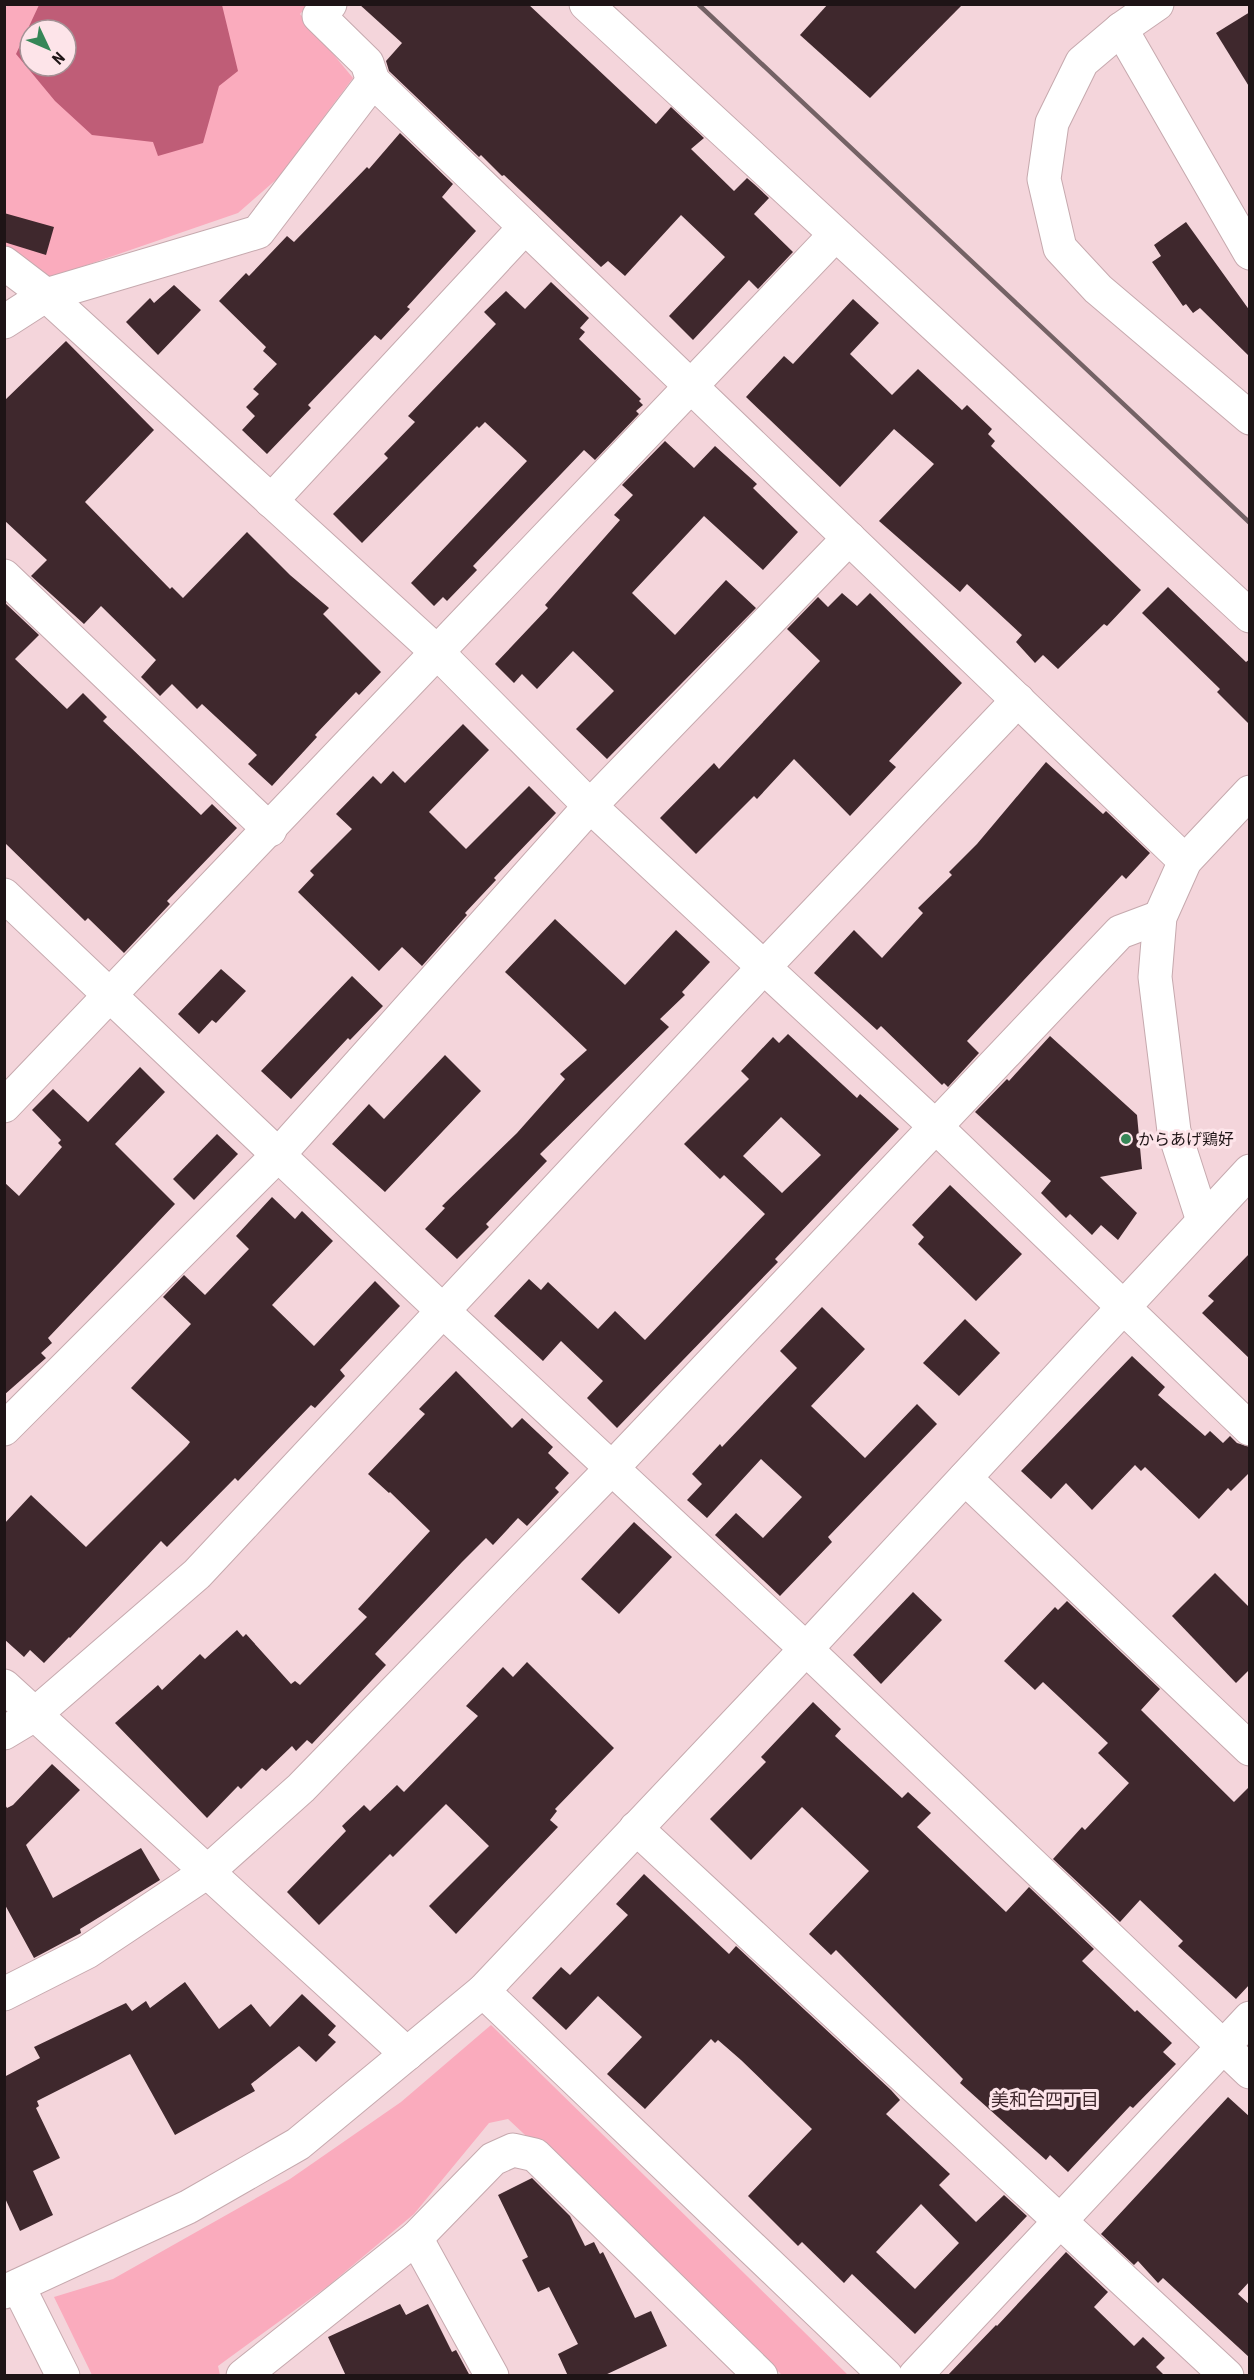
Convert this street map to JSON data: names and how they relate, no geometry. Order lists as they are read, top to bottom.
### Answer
{
  "districts": ["美和台四丁目"],
  "places": ["からあげ鶏好"],
  "north": "bottom right"
}
